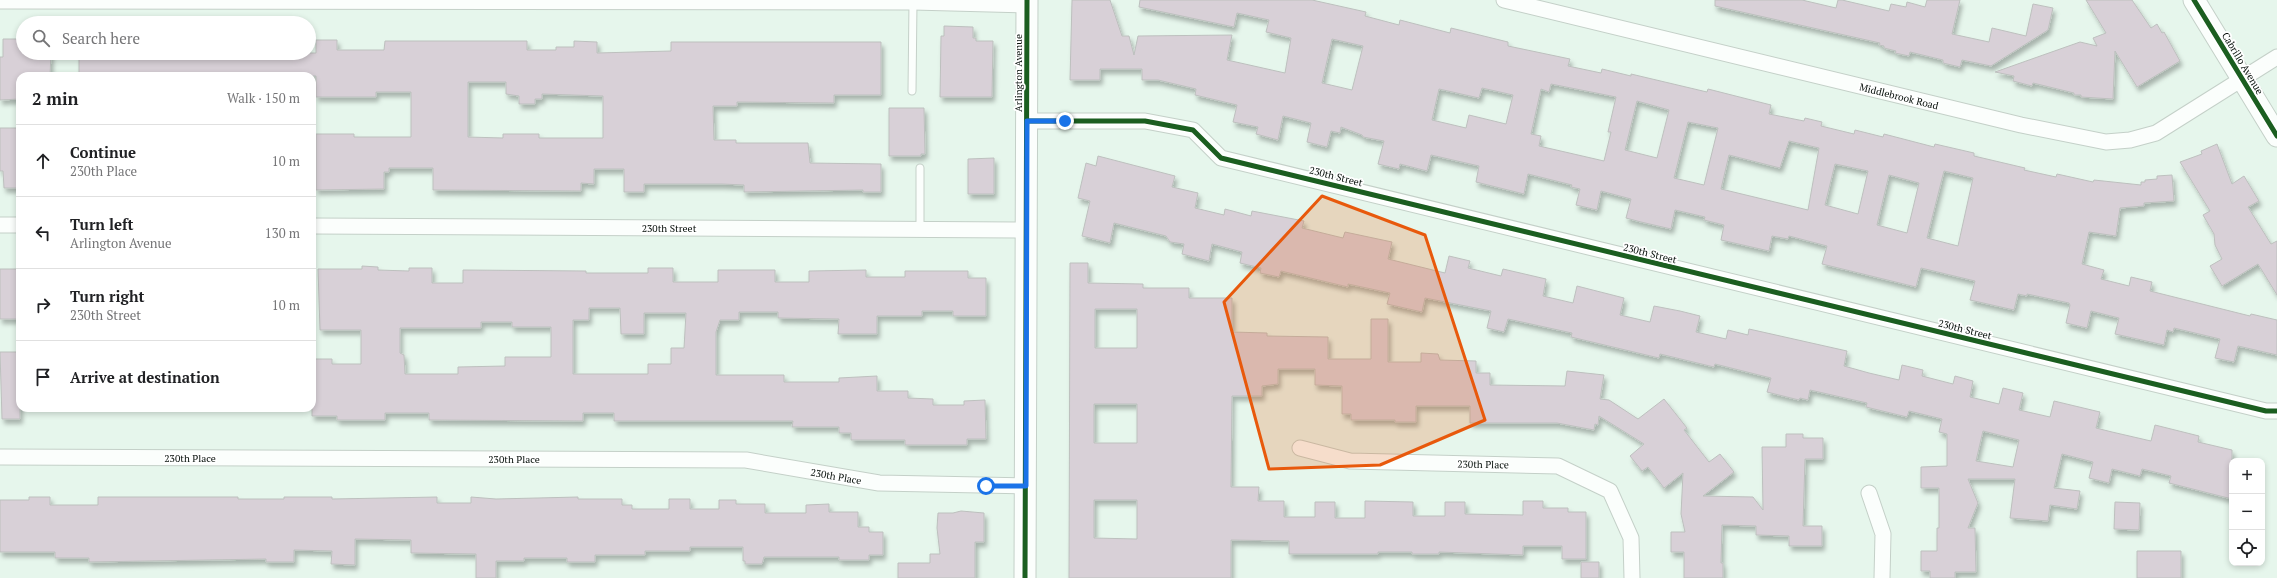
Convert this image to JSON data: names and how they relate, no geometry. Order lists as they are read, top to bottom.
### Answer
{
  "streets": {
    "main road": ["Cabrillo Avenue", "Arlington Avenue"],
    "street": ["Middlebrook Road", "230th Street", "230th Place"]
  },
  "crossings": [
    ["Cabrillo Avenue", "Middlebrook Road"],
    ["Arlington Avenue", "230th Street"],
    ["Arlington Avenue", "230th Place"]
  ],
  "page": {
    "search": "Search here",
    "heading": ["2 min", "Walk · 150 m"],
    "list": [
      ["Continue", "230th Place", "10 m"],
      ["Turn left", "Arlington Avenue", "130 m"],
      ["Turn right", "230th Street", "10 m"],
      "Arrive at destination"
    ],
    "map_buttons": ["+", "−"]
  }
}
